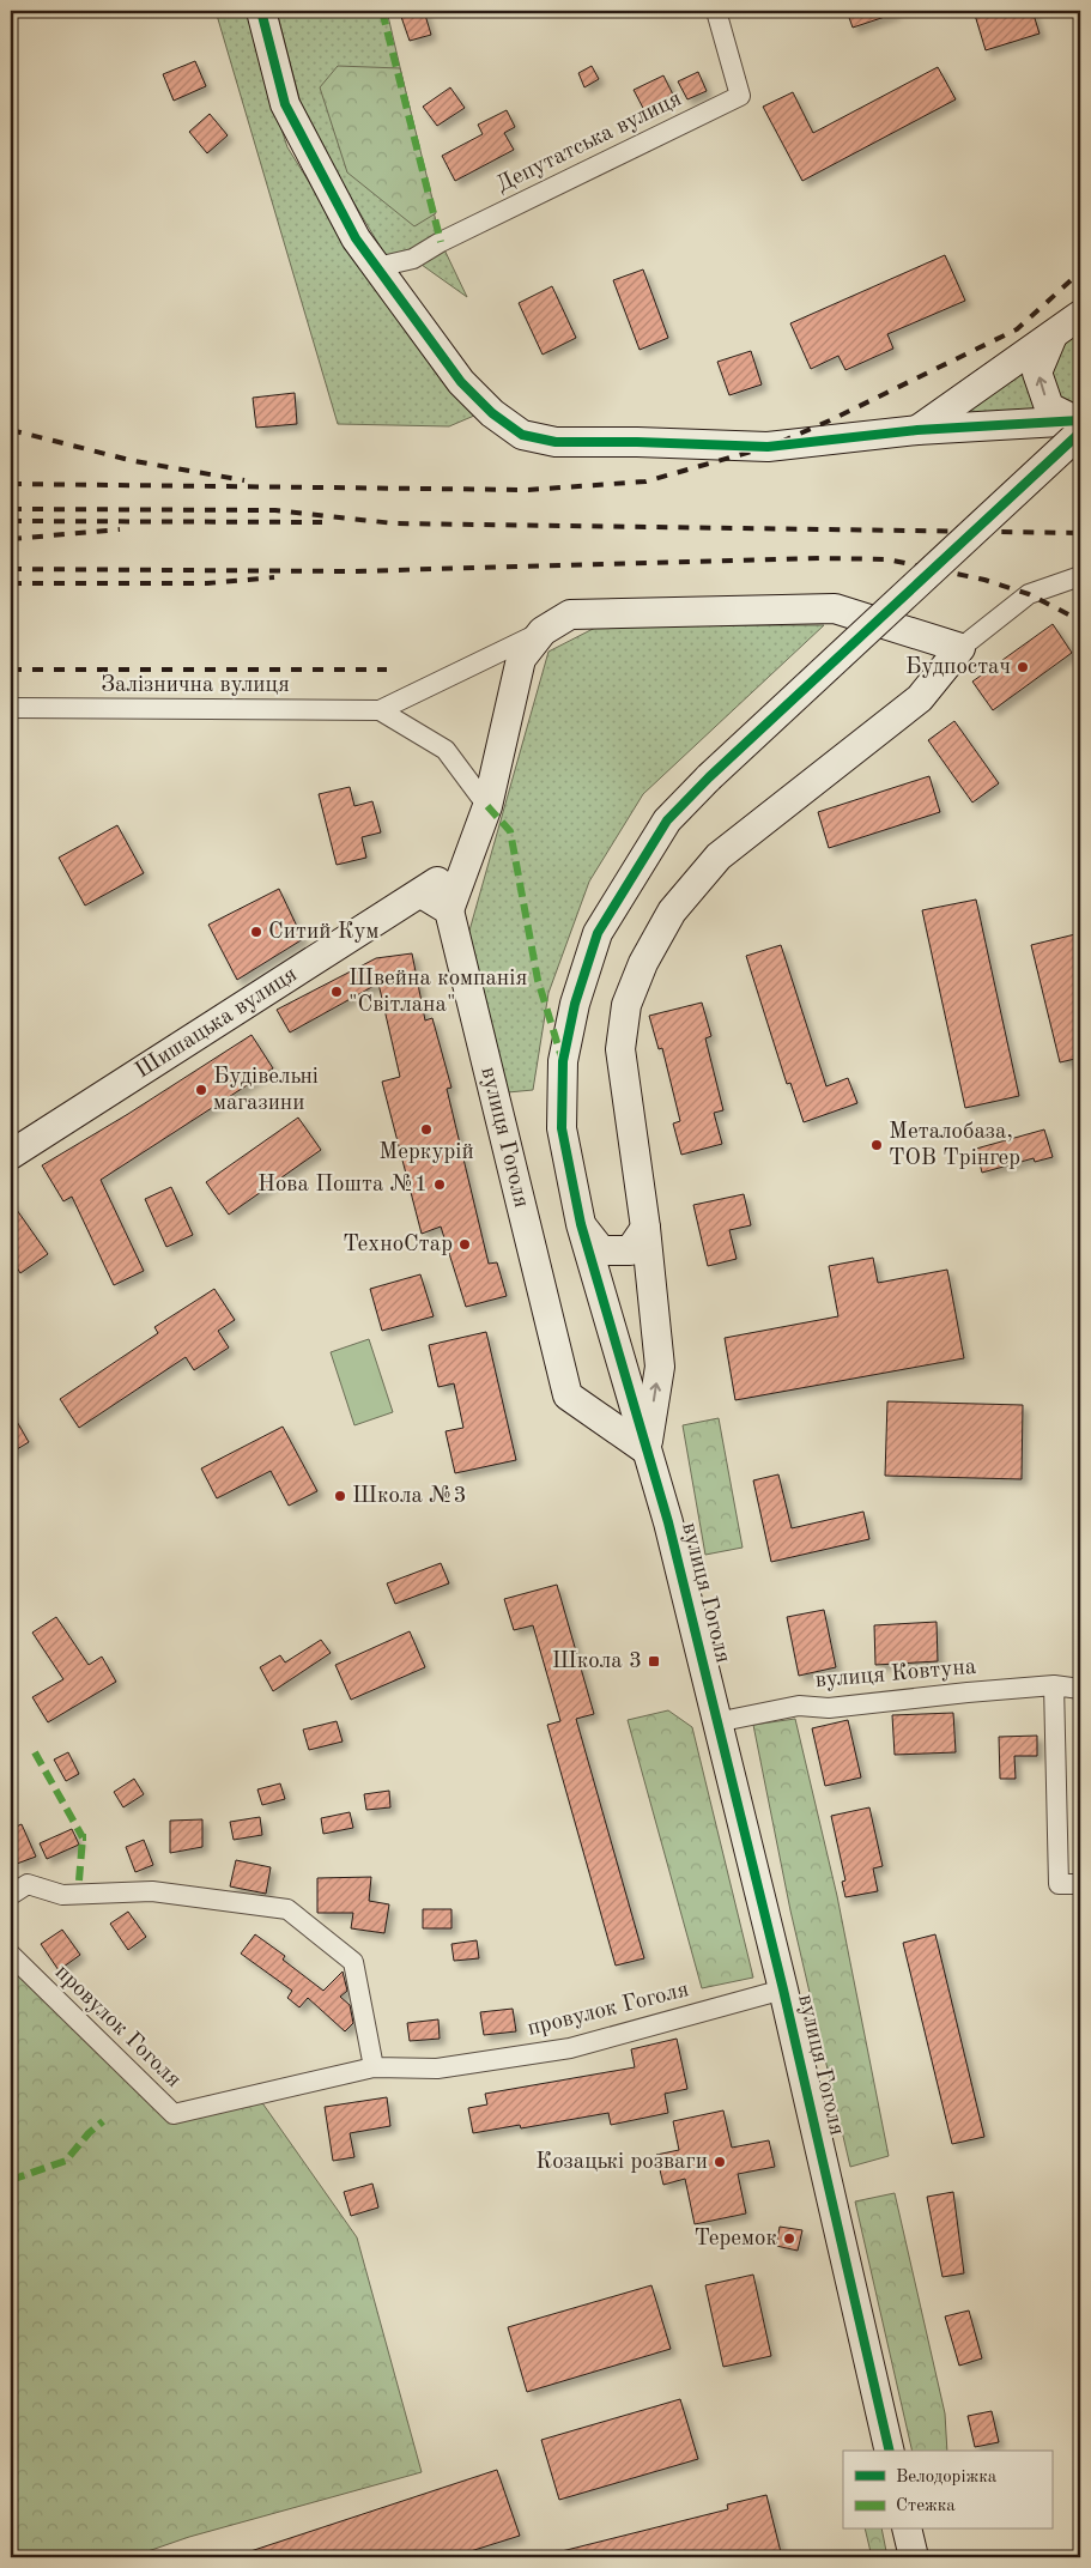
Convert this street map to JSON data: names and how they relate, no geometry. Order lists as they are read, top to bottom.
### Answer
{
  "streets": {
    "street": [
      "Депутатська вулиця",
      "Залізнична вулиця",
      "Шишацька вулиця",
      "вулиця Гоголя",
      "вулиця Ковтуна",
      "провулок Гоголя"
    ]
  },
  "crossings": [
    ["вулиця Гоголя", "вулиця Ковтуна"],
    ["вулиця Гоголя", "провулок Гоголя"]
  ],
  "places": {
    "other": [
      "Будпостач",
      "Ситий Кум",
      "Швейна компанія \"Світлана\"",
      "Будівельні магазини",
      "Меркурій",
      "Металобаза, ТОВ Трінгер",
      "Нова Пошта №1",
      "ТехноСтар",
      "Школа №3",
      "Козацькі розваги",
      "Теремок"
    ],
    "transit": ["Школа 3"]
  },
  "legend": ["Велодоріжка", "Стежка"]
}
